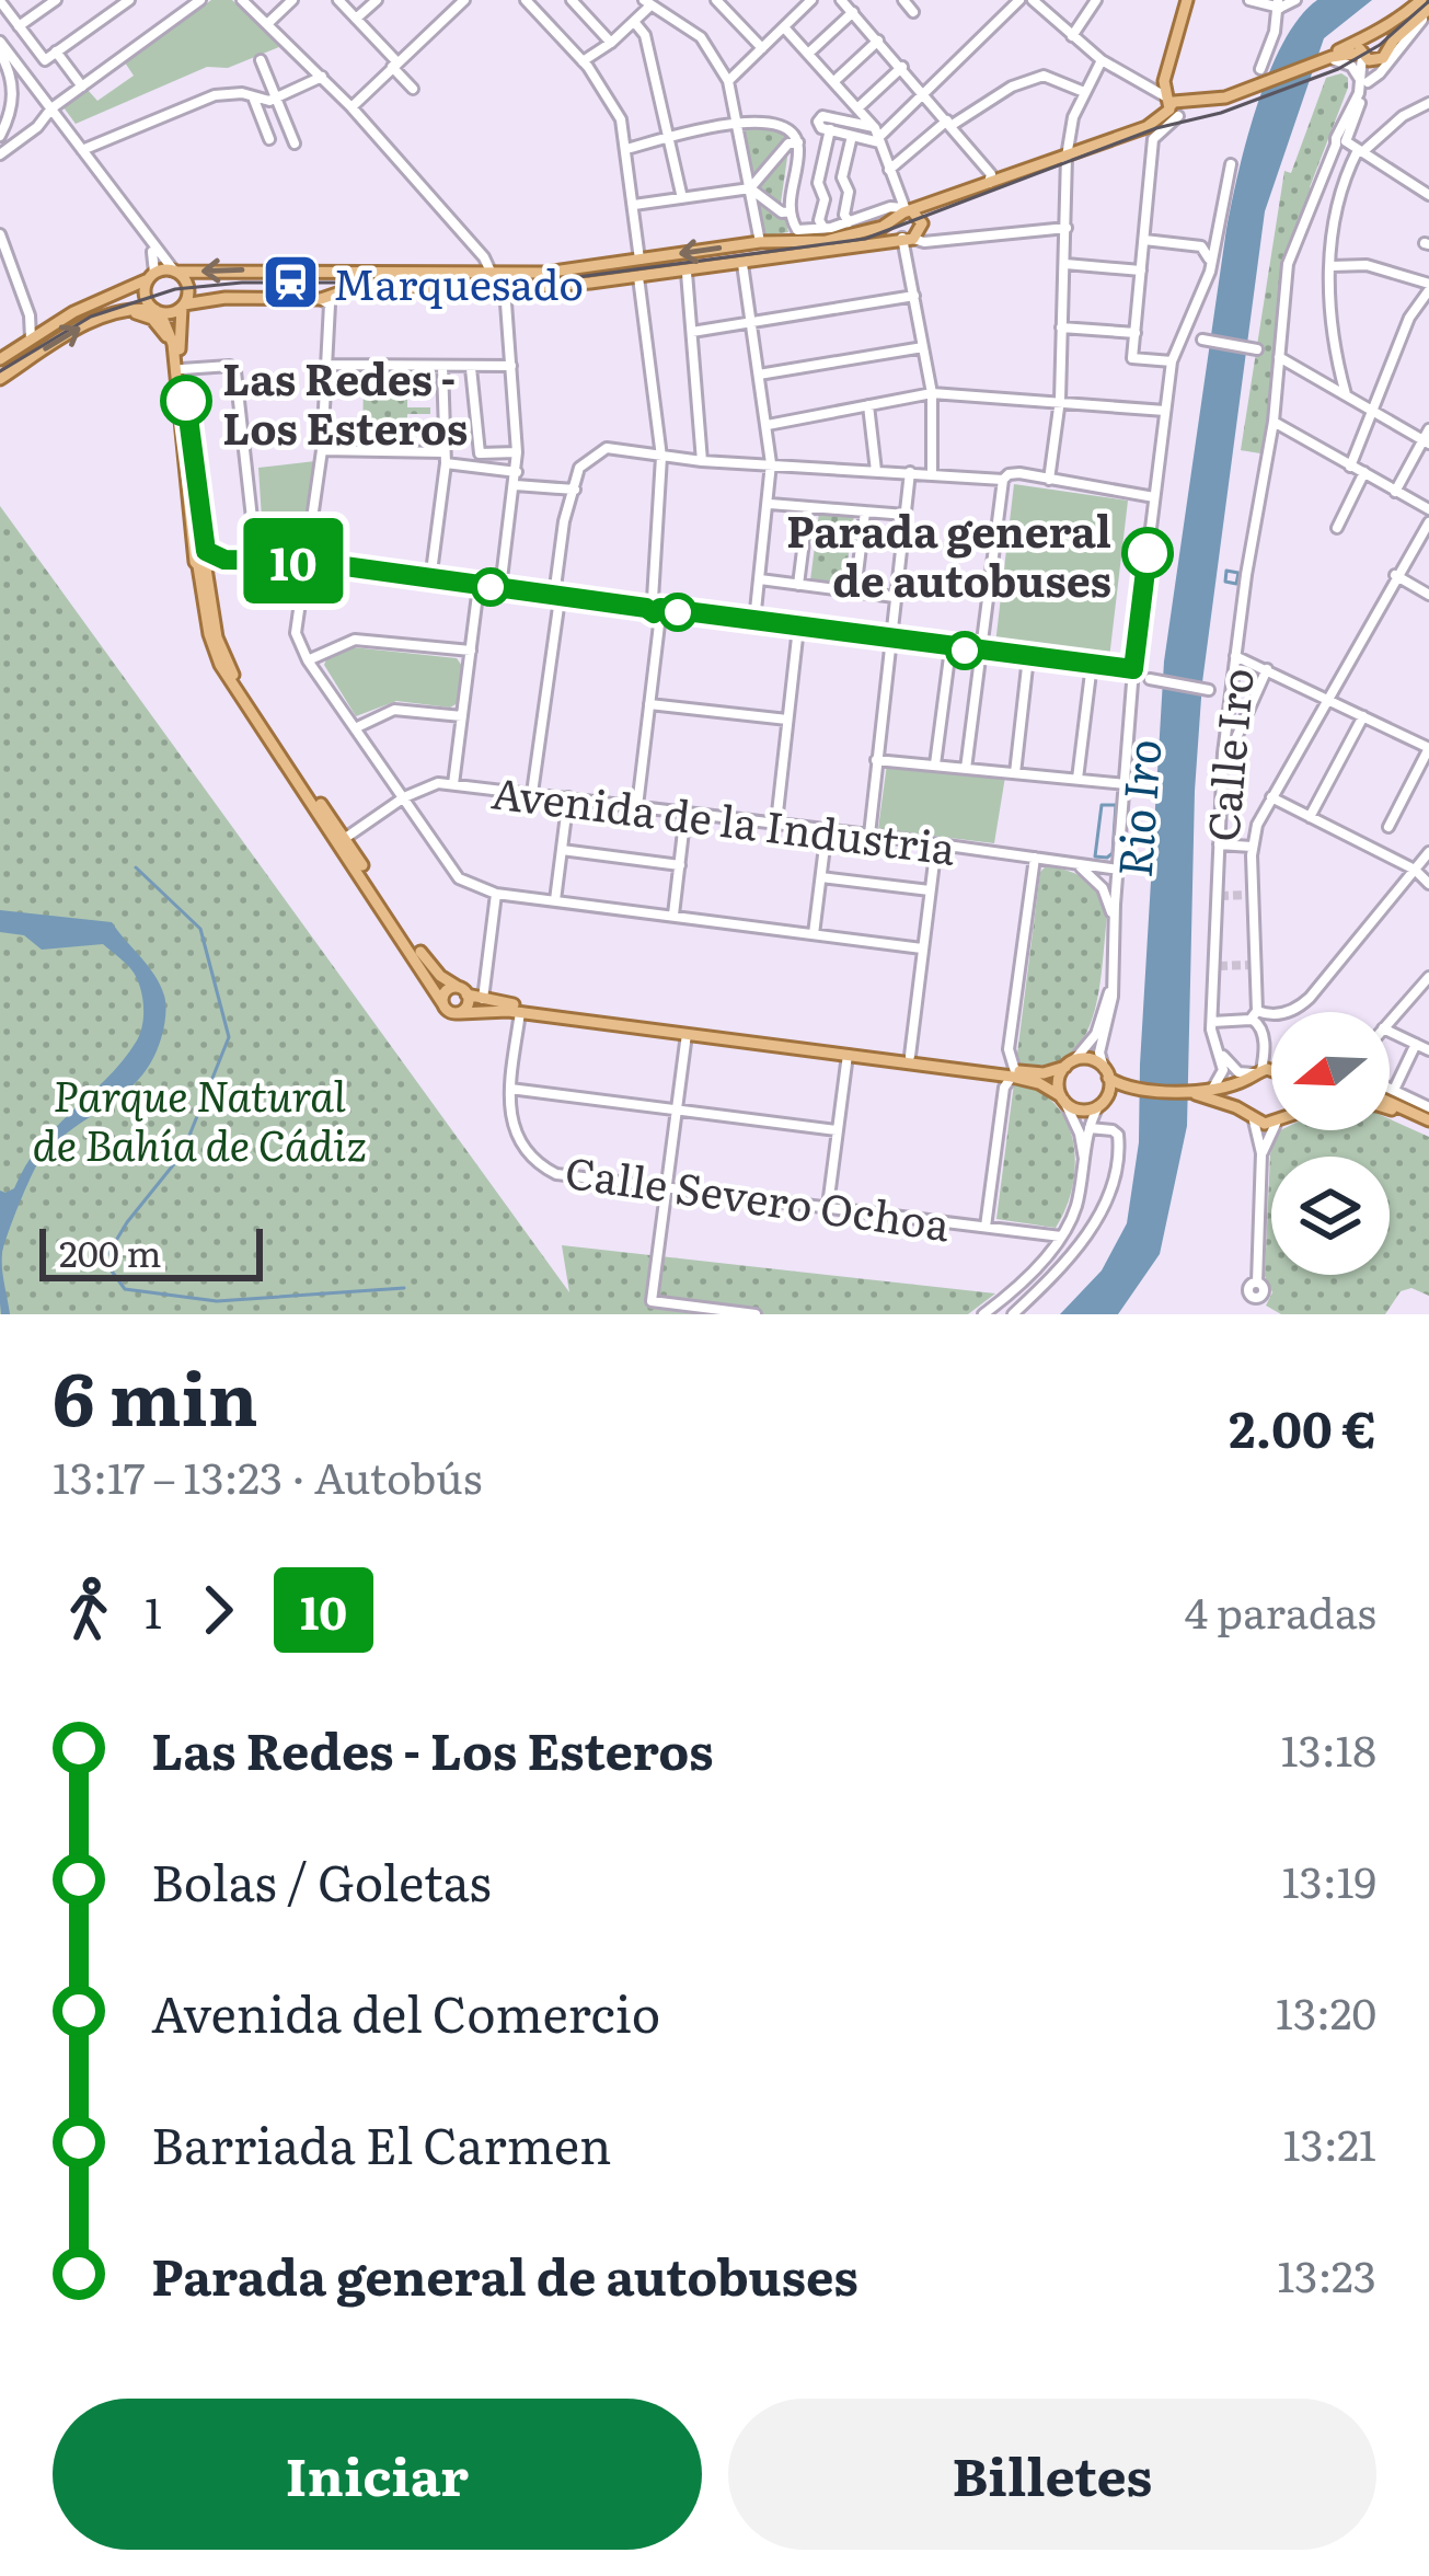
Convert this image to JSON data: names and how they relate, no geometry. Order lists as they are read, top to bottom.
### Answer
{
  "streets": {
    "street": ["Calle Iro", "Avenida de la Industria", "Calle Severo Ochoa"]
  },
  "water": ["Rio Iro"],
  "parks": ["Parque Natural de Bahía de Cádiz"],
  "places": {
    "station": ["Marquesado"],
    "other": ["Las Redes - Los Esteros", "Parada general de autobuses"]
  },
  "lines": ["bus line 10"],
  "scale_bar": "200 m",
  "north": "left",
  "page": {
    "on_map": "10",
    "scale": "200 m",
    "heading": ["6 min", "13:17 – 13:23 · Autobús", "2.00 €"],
    "legs": ["1", "10", "4 paradas"],
    "list": [
      {
        "name": "Las Redes - Los Esteros",
        "value": "13:18"
      },
      {
        "name": "Bolas / Goletas",
        "value": "13:19"
      },
      {
        "name": "Avenida del Comercio",
        "value": "13:20"
      },
      {
        "name": "Barriada El Carmen",
        "value": "13:21"
      },
      {
        "name": "Parada general de autobuses",
        "value": "13:23"
      }
    ],
    "buttons": ["Iniciar", "Billetes"]
  }
}
